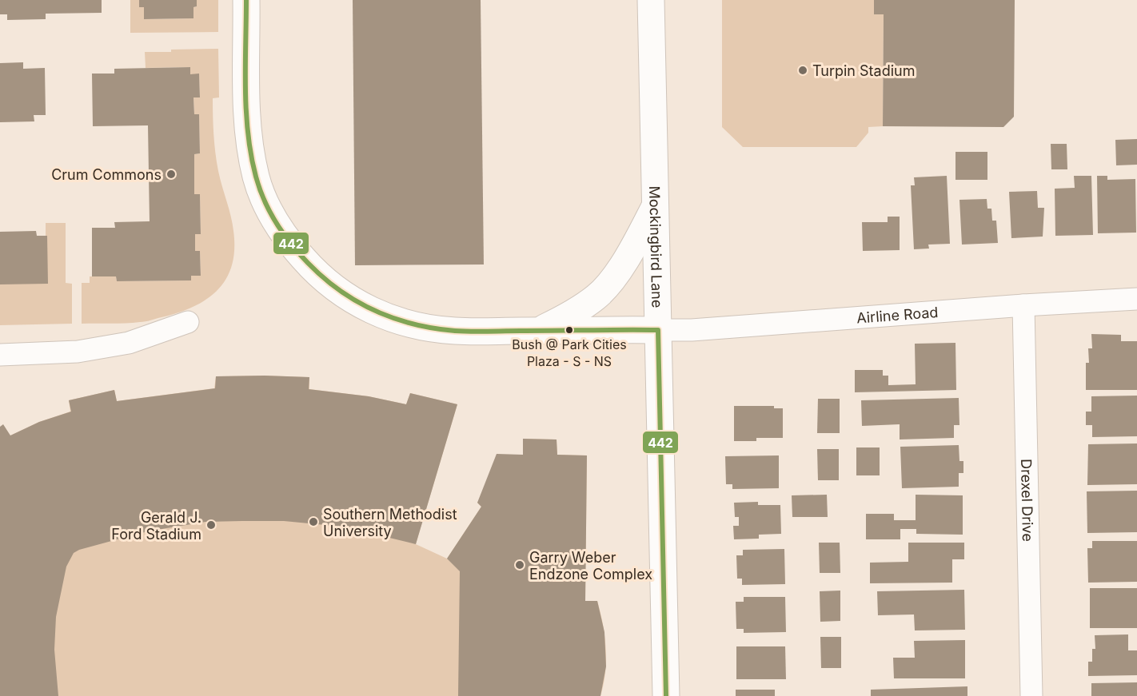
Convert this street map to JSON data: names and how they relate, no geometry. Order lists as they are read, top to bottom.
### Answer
{
  "streets": {
    "main road": ["Mockingbird Lane"],
    "street": ["Airline Road", "Drexel Drive"]
  },
  "crossings": [
    ["Mockingbird Lane", "Airline Road"],
    ["Airline Road", "Drexel Drive"]
  ],
  "places": [
    "Turpin Stadium",
    "Crum Commons",
    "Bush @ Park Cities Plaza - S - NS",
    "Southern Methodist University",
    "Gerald J. Ford Stadium",
    "Garry Weber Endzone Complex"
  ],
  "lines": ["transit line 442"]
}
